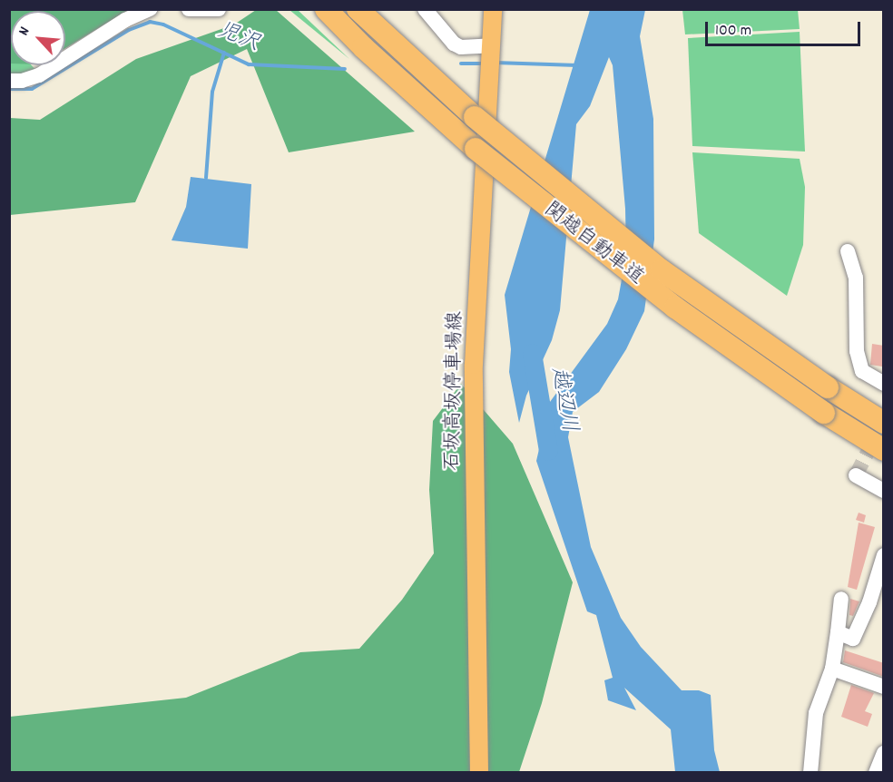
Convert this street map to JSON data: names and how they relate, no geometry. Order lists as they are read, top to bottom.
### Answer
{
  "streets": {
    "highway": ["関越自動車道"],
    "main road": ["石坂高坂停車場線"]
  },
  "water": ["児沢", "越辺川"],
  "scale_bar": "100 m",
  "north": "top left"
}
